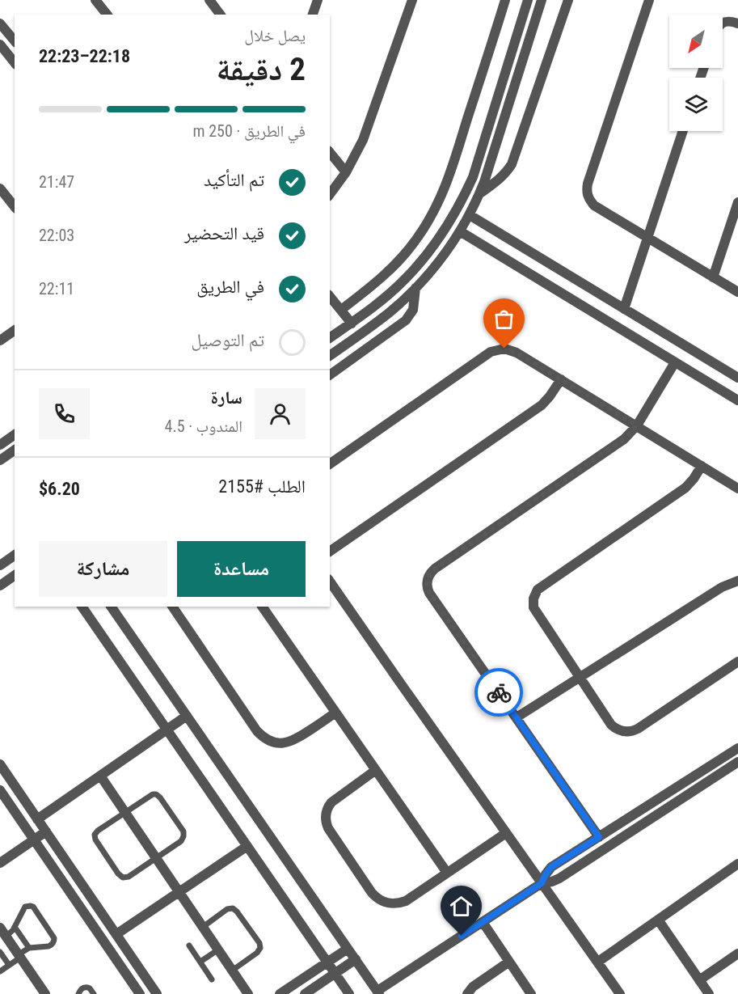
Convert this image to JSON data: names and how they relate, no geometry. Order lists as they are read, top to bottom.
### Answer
{
  "north": "bottom left",
  "page": {
    "heading": ["2 دقيقة", "يصل خلال", "22:18–22:23"],
    "panel": [
      "سارة",
      "المندوب · 4.5",
      "الطلب #2155",
      "$6.20"
    ],
    "bar": "في الطريق · 250 m",
    "list": [
      ["تم التأكيد", "21:47"],
      ["قيد التحضير", "22:03"],
      ["في الطريق", "22:11"],
      "تم التوصيل"
    ],
    "buttons": ["مساعدة", "مشاركة"]
  }
}
